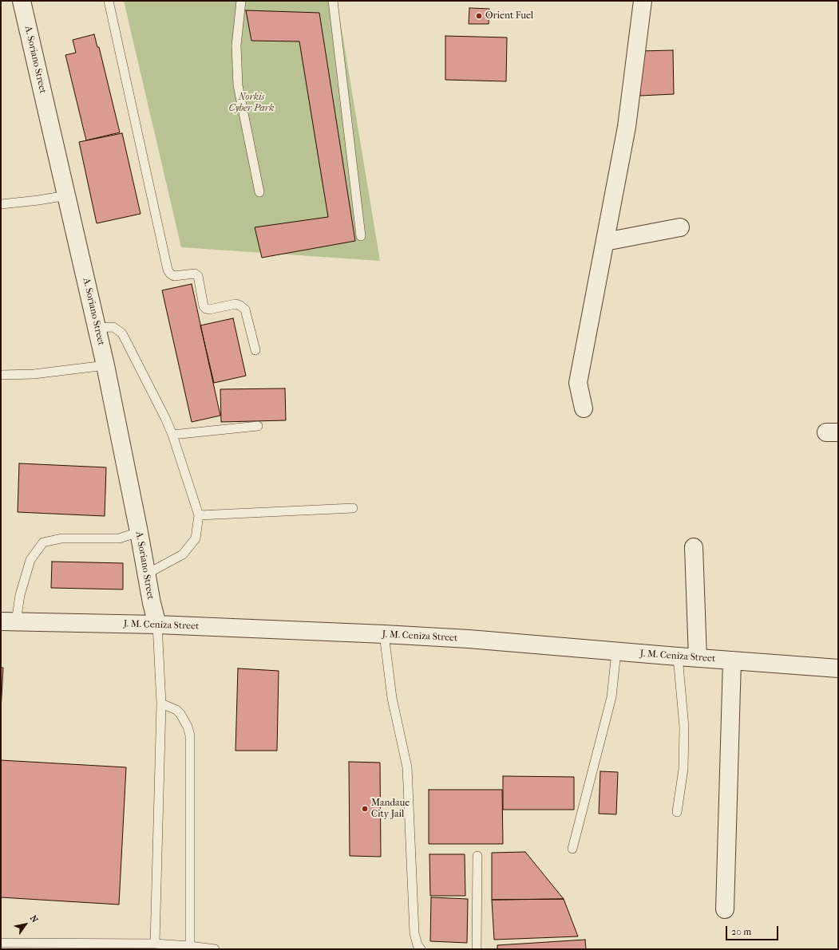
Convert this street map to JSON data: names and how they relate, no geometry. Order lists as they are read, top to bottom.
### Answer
{
  "streets": {
    "street": ["A. Soriano Street", "J. M. Ceniza Street"]
  },
  "crossings": [
    ["A. Soriano Street", "J. M. Ceniza Street"]
  ],
  "parks": ["Norkis Cyber Park"],
  "places": ["Orient Fuel", "Mandaue City Jail"],
  "scale_bar": "20 m",
  "north": "top right"
}
